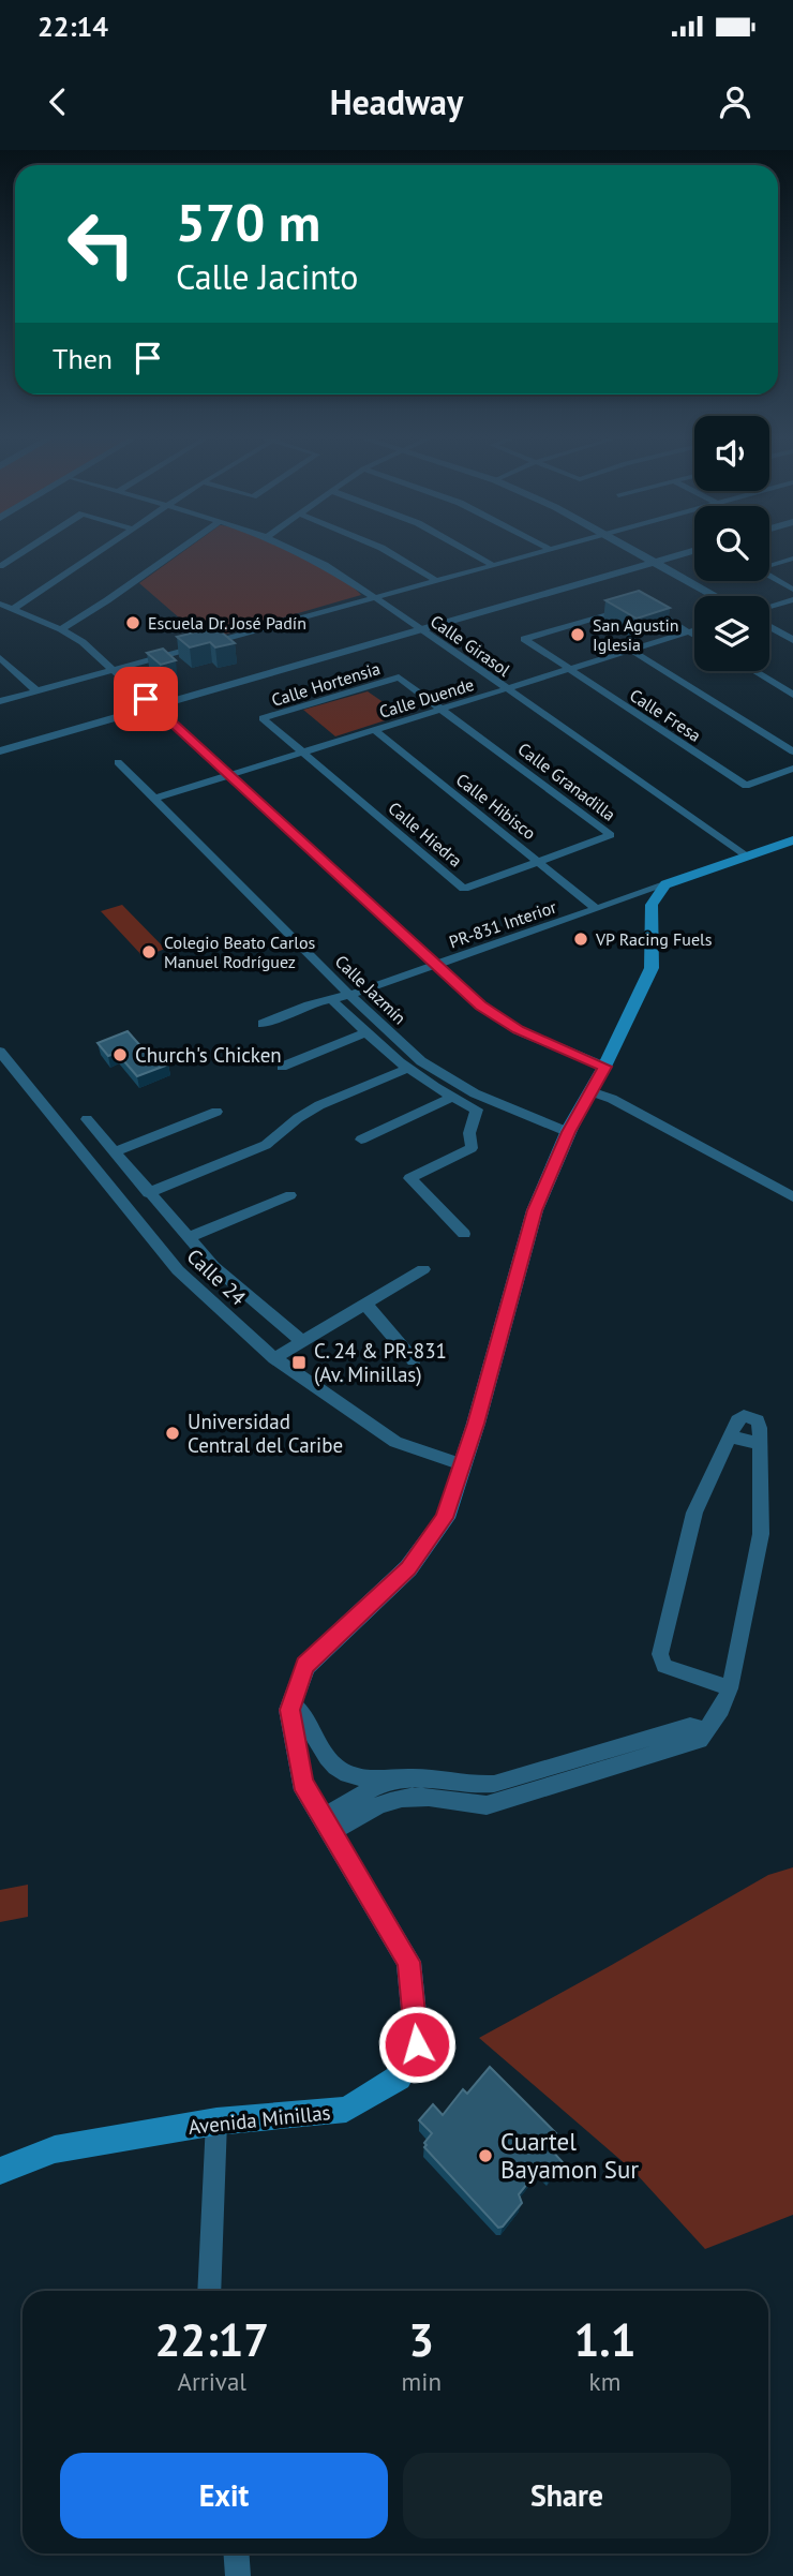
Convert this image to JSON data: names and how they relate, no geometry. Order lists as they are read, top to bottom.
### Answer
{
  "streets": {
    "main road": ["Avenida Minillas"],
    "street": [
      "Calle Girasol",
      "Calle Hortensia",
      "Calle Duende",
      "Calle Fresa",
      "Calle Granadilla",
      "Calle Hibisco",
      "Calle Hiedra",
      "PR-831 Interior",
      "Calle Jazmín",
      "Calle 24"
    ]
  },
  "crossings": [
    ["Calle Girasol", "Calle Duende"],
    ["Calle Hortensia", "Calle Duende"],
    ["Calle Hortensia", "Calle Granadilla"],
    ["Calle Hortensia", "Calle Hiedra"],
    ["Calle Duende", "Calle Fresa"],
    ["Calle Duende", "Calle Granadilla"],
    ["Calle Duende", "Calle Hibisco"],
    ["Calle Duende", "Calle Hiedra"],
    ["Calle Duende", "Calle Jazmín"],
    ["Calle Granadilla", "Calle Hibisco"],
    ["Calle Granadilla", "Calle Hiedra"],
    ["Calle Hibisco", "Calle Hiedra"],
    ["Calle Hibisco", "PR-831 Interior"],
    ["PR-831 Interior", "Calle Jazmín"],
    ["PR-831 Interior", "Avenida Minillas"],
    ["Calle Jazmín", "Avenida Minillas"],
    ["Calle 24", "Avenida Minillas"]
  ],
  "places": {
    "other": [
      "Escuela Dr. José Padín",
      "San Agustin Iglesia",
      "VP Racing Fuels",
      "Colegio Beato Carlos Manuel Rodríguez",
      "Church's Chicken",
      "Universidad Central del Caribe",
      "Cuartel Bayamon Sur"
    ],
    "transit": ["C. 24 & PR-831 (Av. Minillas)"]
  },
  "page": {
    "status": "22:14",
    "header": "Headway",
    "turn": ["570 m", "Calle Jacinto"],
    "then": "Then",
    "eta": [
      "22:17",
      "Arrival",
      "3",
      "min",
      "1.1",
      "km"
    ],
    "buttons": ["Exit", "Share"]
  }
}
